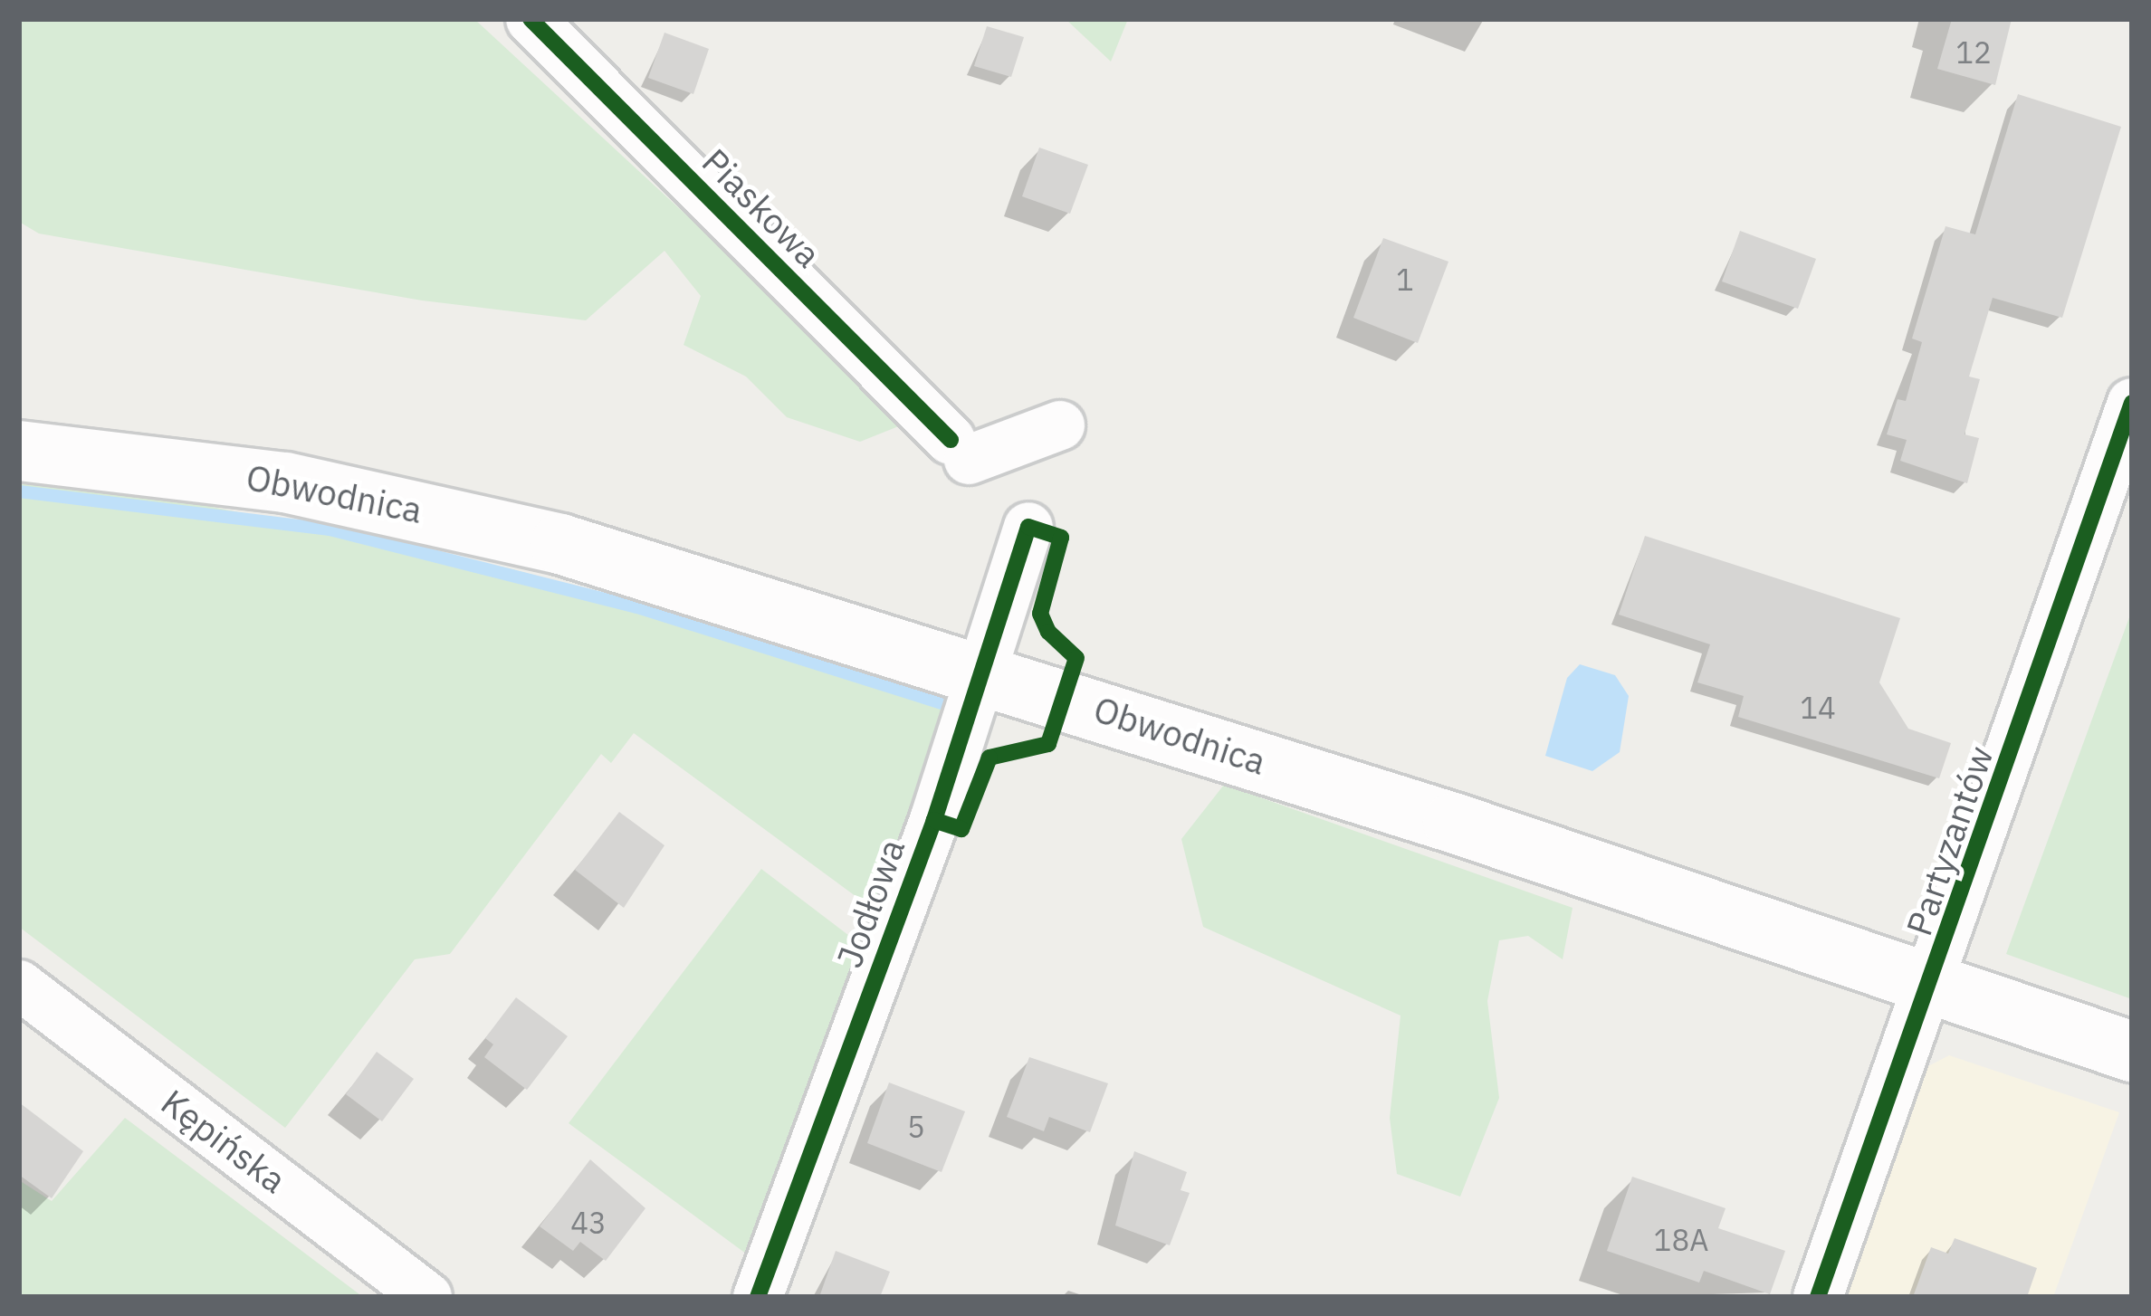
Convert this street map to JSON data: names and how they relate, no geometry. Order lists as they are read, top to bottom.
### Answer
{
  "streets": {
    "main road": ["Obwodnica"],
    "street": [
      "Piaskowa",
      "Partyzantów",
      "Jodłowa",
      "Kępińska"
    ]
  },
  "crossings": [
    ["Obwodnica", "Partyzantów"],
    ["Obwodnica", "Jodłowa"]
  ],
  "house_numbers": [
    "12",
    "1",
    "14",
    "5",
    "43",
    "18A"
  ]
}
